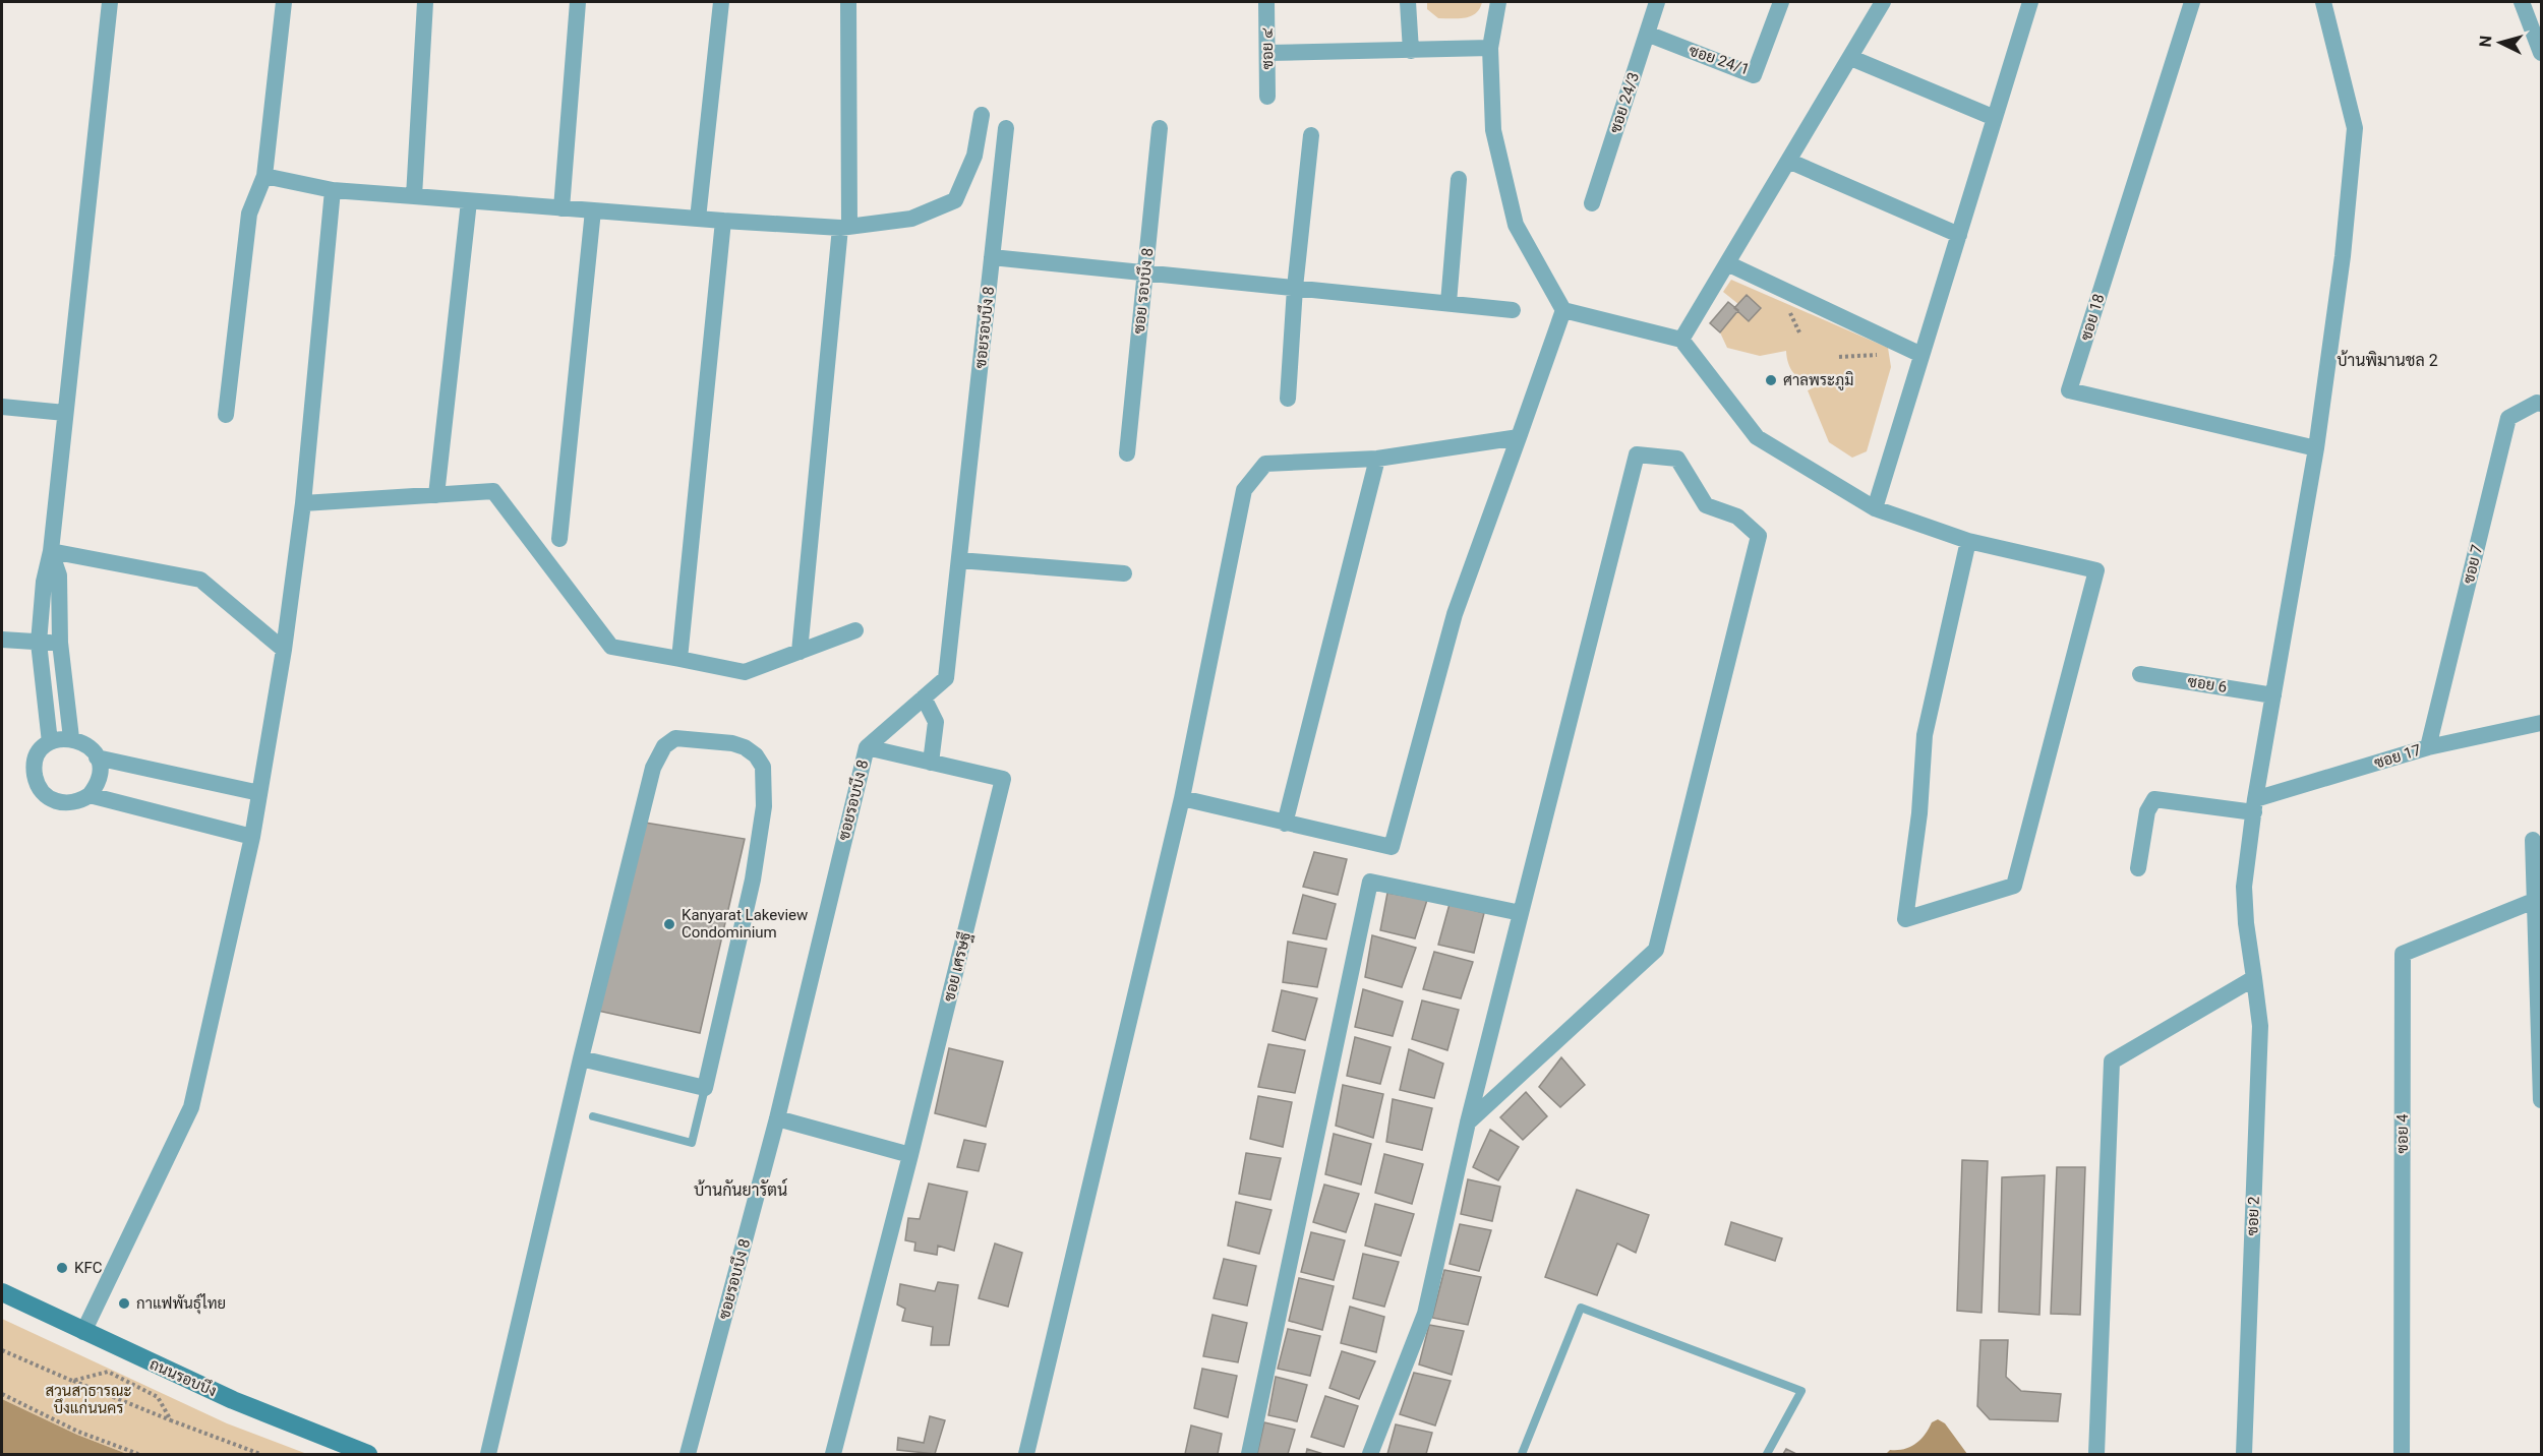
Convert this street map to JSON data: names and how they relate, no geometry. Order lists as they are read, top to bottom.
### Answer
{
  "streets": {
    "street": [
      "ซอย ๔",
      "ซอย 24/1",
      "ซอย 24/3",
      "ซอย รอบบึง 8",
      "ซอย 18",
      "ซอยรอบบึง 8",
      "ซอย 7",
      "ซอย 6",
      "ซอย 17",
      "ซอย เศรษฐี",
      "ซอย 4",
      "ซอย 2",
      "ถนนรอบบึง"
    ]
  },
  "crossings": [
    ["ซอย 24/1", "ซอย 24/3"],
    ["ซอย 18", "ซอย 2"],
    ["ซอย 7", "ซอย 17"],
    ["ซอย 6", "ซอย 2"],
    ["ซอย 17", "ซอย 2"]
  ],
  "districts": ["บ้านพิมานชล 2", "บ้านกันยารัตน์"],
  "parks": ["สวนสาธารณะ บึงแก่นนคร"],
  "places": [
    "ศาลพระภูมิ",
    "Kanyarat Lakeview Condominium",
    "KFC",
    "กาแฟพันธุ์ไทย"
  ],
  "north": "left"
}
